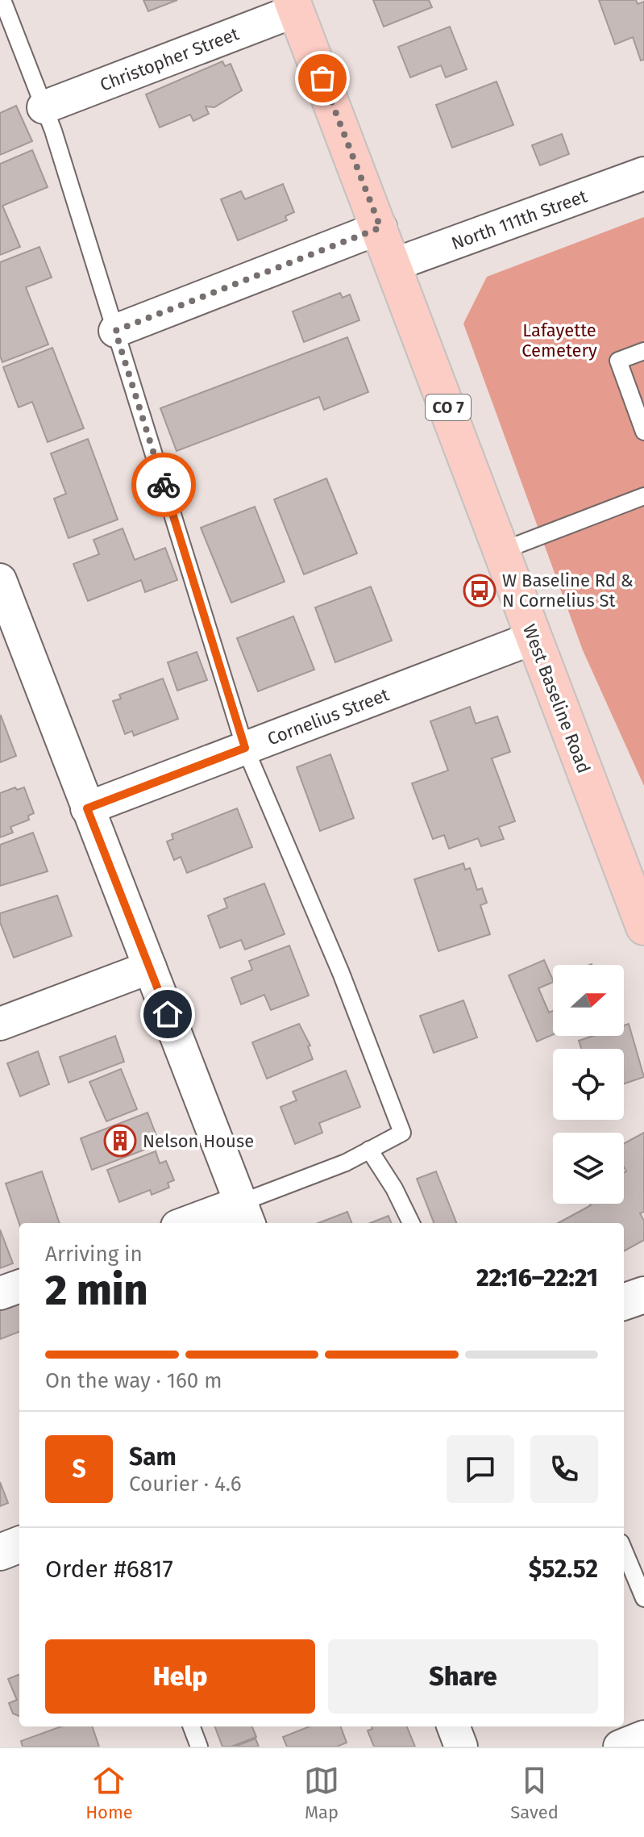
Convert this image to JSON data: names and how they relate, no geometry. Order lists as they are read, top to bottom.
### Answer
{
  "streets": {
    "main road": ["CO 7", "West Baseline Road"],
    "street": ["Christopher Street", "North 111th Street", "Cornelius Street"]
  },
  "crossings": [
    ["Christopher Street", "West Baseline Road"],
    ["North 111th Street", "West Baseline Road"],
    ["West Baseline Road", "Cornelius Street"]
  ],
  "parks": ["Lafayette Cemetery"],
  "places": {
    "bus stop": ["W Baseline Rd & N Cornelius St"],
    "building": ["Nelson House"]
  },
  "north": "right",
  "page": {
    "heading": ["2 min", "Arriving in", "22:16–22:21"],
    "panel": [
      "Sam",
      "Courier · 4.6",
      "Order #6817",
      "$52.52"
    ],
    "bar": "On the way · 160 m",
    "round": "S",
    "buttons": ["Help", "Share"],
    "tabs": ["Home", "Map", "Saved"]
  }
}
